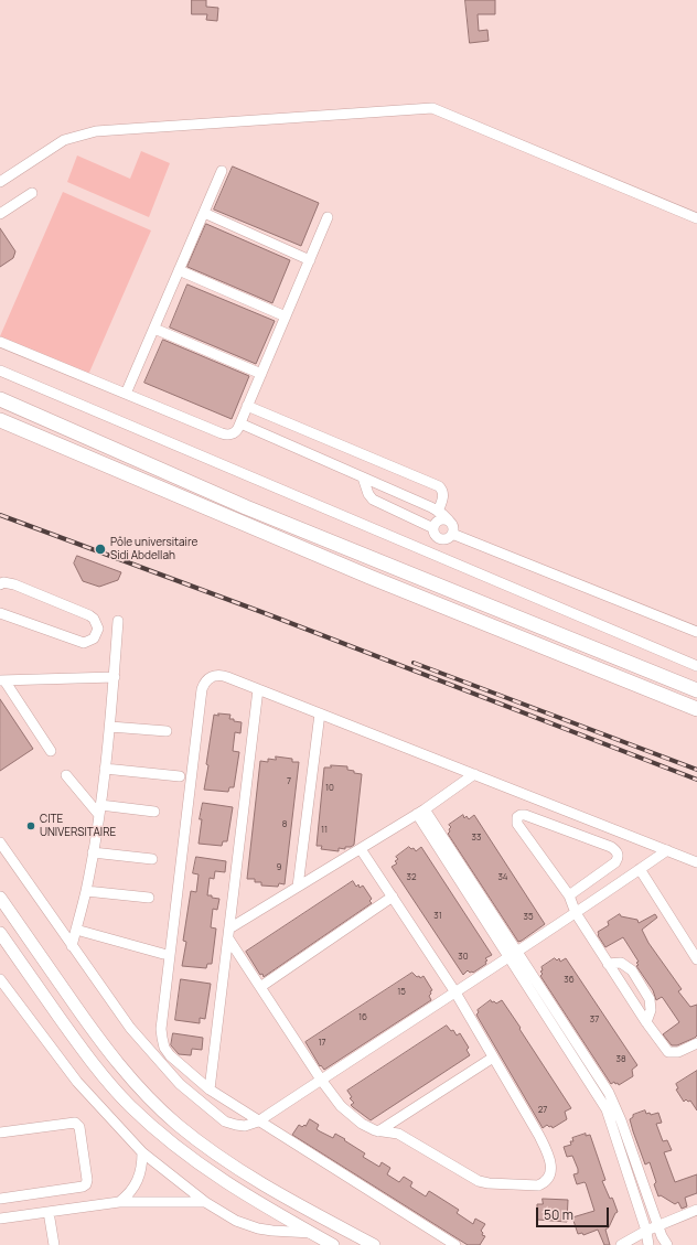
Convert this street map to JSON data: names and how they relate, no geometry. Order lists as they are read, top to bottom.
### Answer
{
  "places": ["Pôle universitaire Sidi Abdellah", "CITE UNIVERSITAIRE"],
  "house_numbers": [
    "7",
    "10",
    "8",
    "11",
    "33",
    "9",
    "32",
    "34",
    "31",
    "35",
    "30",
    "36",
    "15",
    "16",
    "37",
    "17",
    "38",
    "27"
  ],
  "scale_bar": "50 m"
}
